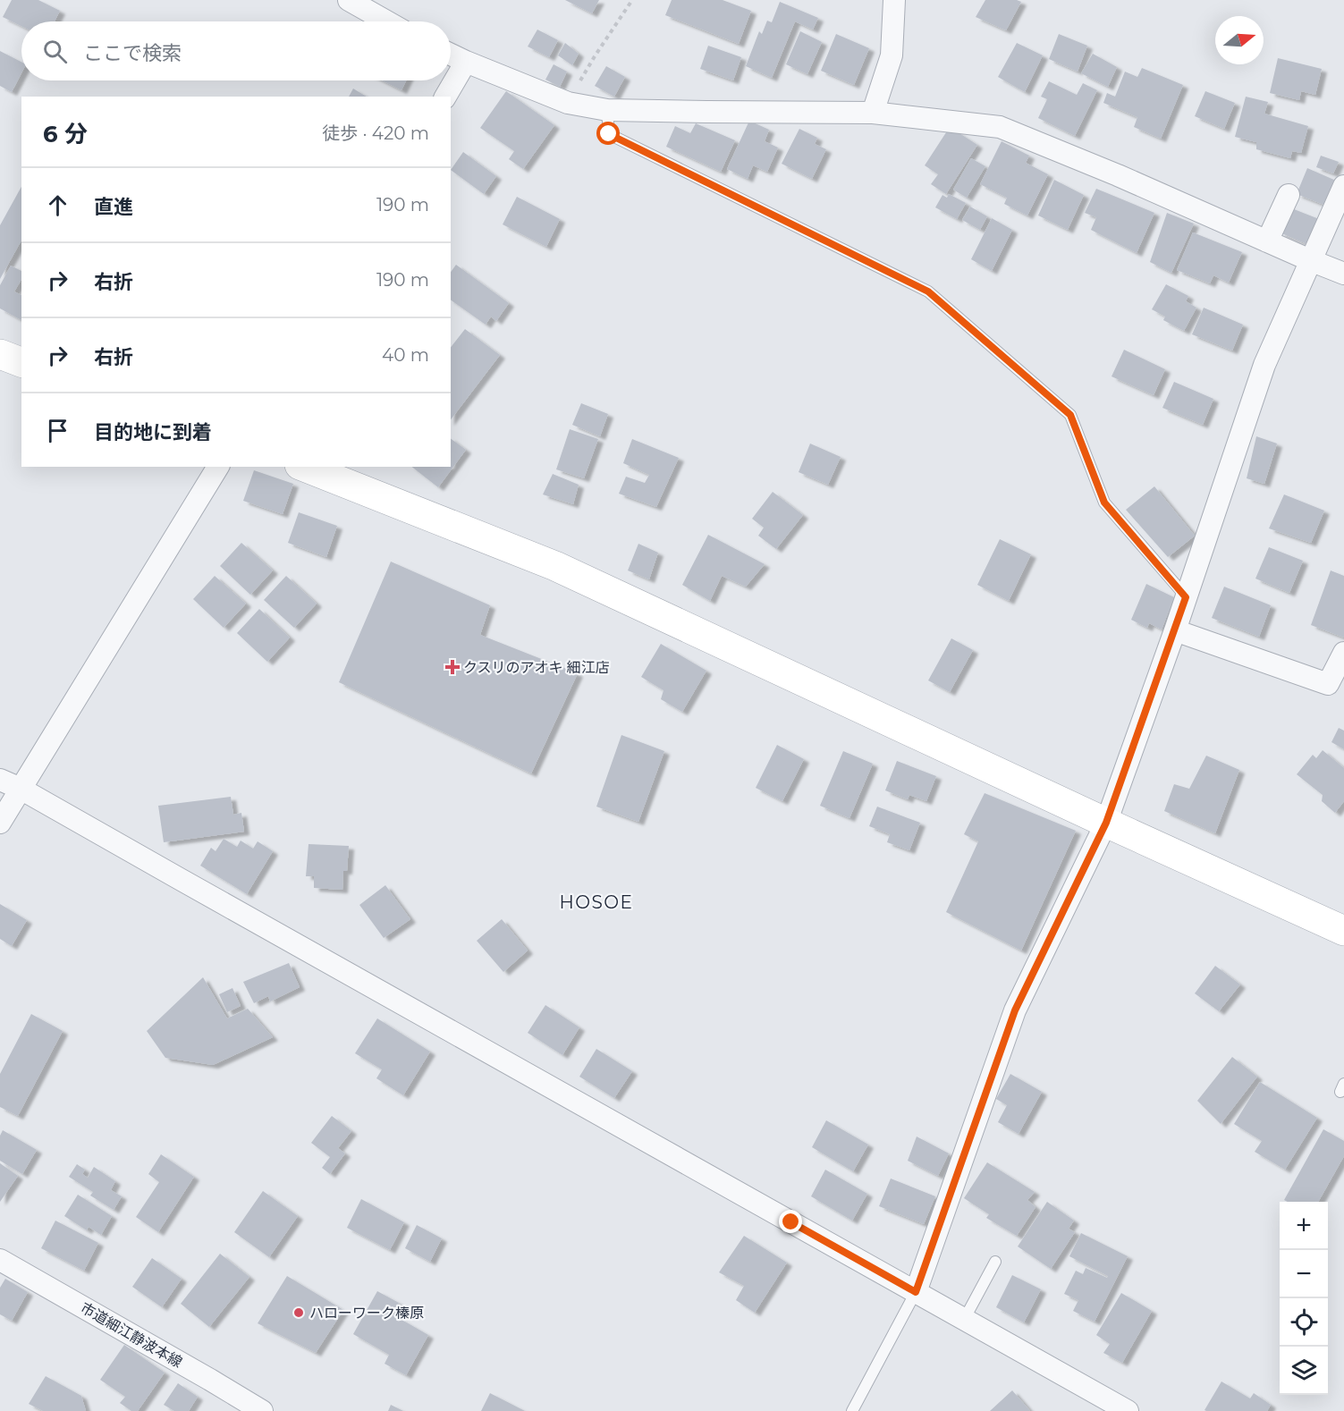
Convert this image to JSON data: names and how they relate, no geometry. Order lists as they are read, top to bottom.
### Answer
{
  "streets": {
    "street": ["市道細江静波本線"]
  },
  "districts": ["HOSOE"],
  "places": {
    "health": ["クスリのアオキ 細江店"],
    "other": ["ハローワーク榛原"]
  },
  "north": "right",
  "page": {
    "search": "ここで検索",
    "heading": ["6 分", "徒歩 · 420 m"],
    "list": [
      ["直進", "190 m"],
      ["右折", "190 m"],
      ["右折", "40 m"],
      "目的地に到着"
    ],
    "map_buttons": ["+", "−"]
  }
}
